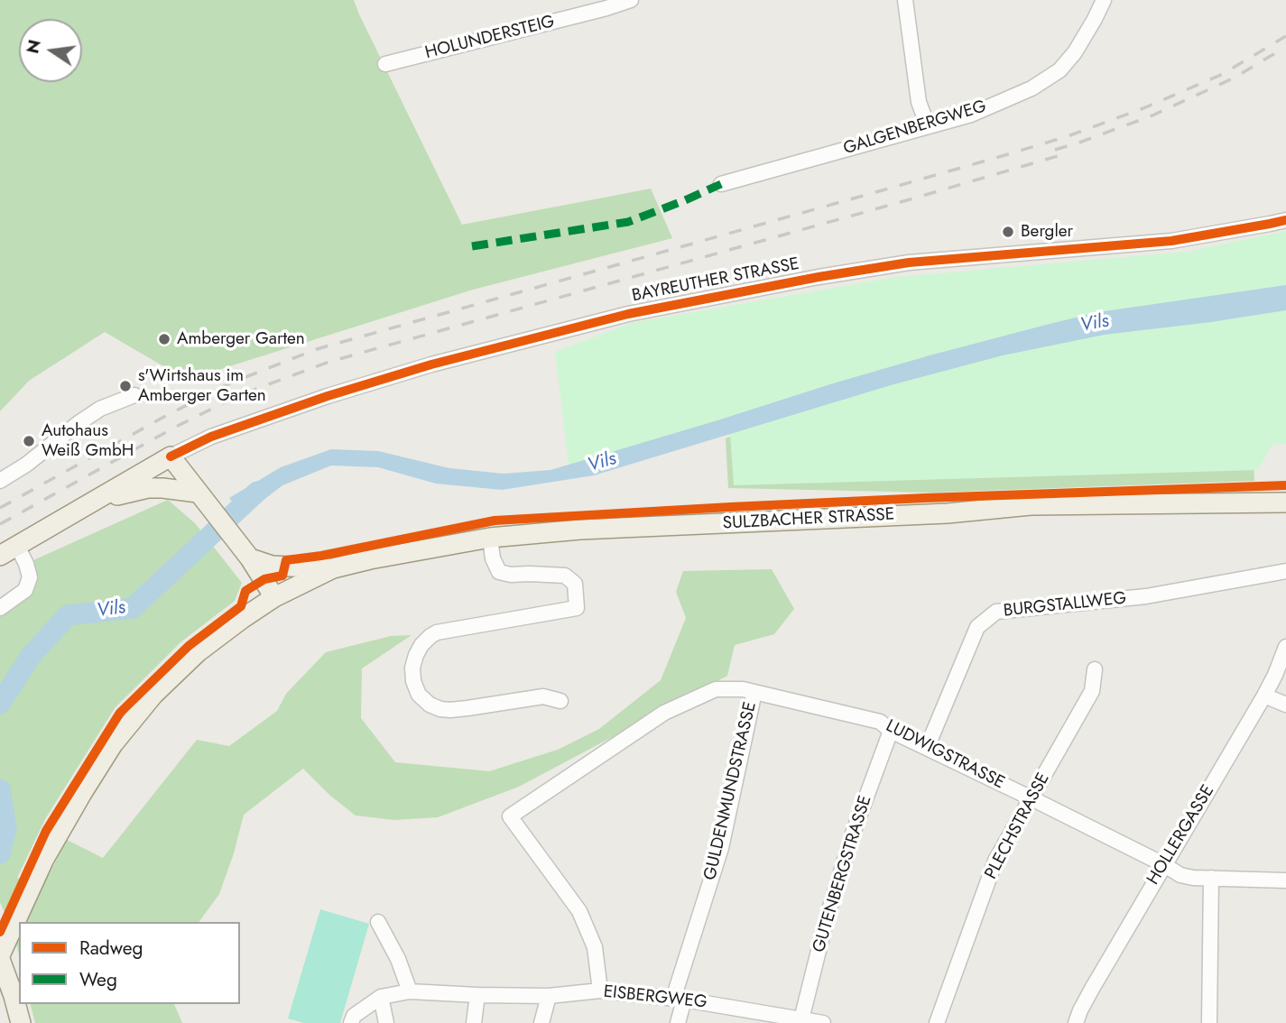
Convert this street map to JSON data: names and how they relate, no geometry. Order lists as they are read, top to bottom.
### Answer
{
  "streets": {
    "main road": ["BAYREUTHER STRASSE", "SULZBACHER STRASSE"],
    "street": [
      "HOLUNDERSTEIG",
      "GALGENBERGWEG",
      "BURGSTALLWEG",
      "LUDWIGSTRASSE",
      "GULDENMUNDSTRASSE",
      "PLECHSTRASSE",
      "HOLLERGASSE",
      "GUTENBERGSTRASSE",
      "EISBERGWEG"
    ]
  },
  "crossings": [
    ["BURGSTALLWEG", "LUDWIGSTRASSE"],
    ["LUDWIGSTRASSE", "GULDENMUNDSTRASSE"],
    ["LUDWIGSTRASSE", "PLECHSTRASSE"],
    ["LUDWIGSTRASSE", "HOLLERGASSE"],
    ["LUDWIGSTRASSE", "GUTENBERGSTRASSE"],
    ["LUDWIGSTRASSE", "EISBERGWEG"],
    ["GULDENMUNDSTRASSE", "EISBERGWEG"],
    ["GUTENBERGSTRASSE", "EISBERGWEG"]
  ],
  "water": ["Vils"],
  "places": [
    "Bergler",
    "Amberger Garten",
    "s'Wirtshaus im Amberger Garten",
    "Autohaus Weiß GmbH"
  ],
  "legend": ["Radweg", "Weg"],
  "north": "left"
}
